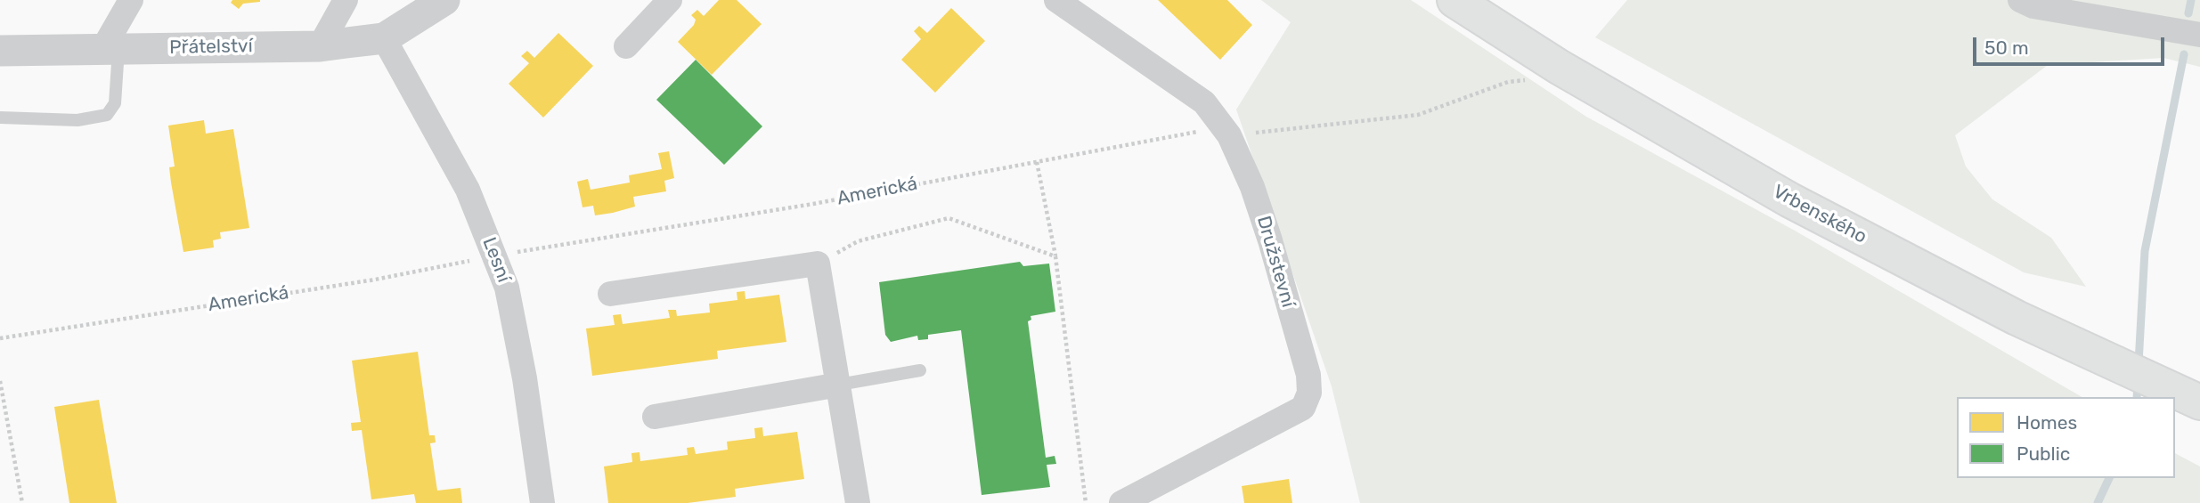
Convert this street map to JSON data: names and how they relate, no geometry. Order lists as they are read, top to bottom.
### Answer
{
  "streets": {
    "main road": ["Vrbenského"],
    "street": ["Přátelství", "Lesní", "Družstevní"],
    "path": ["Americká"]
  },
  "crossings": [
    ["Přátelství", "Lesní"],
    ["Americká", "Vrbenského"],
    ["Americká", "Lesní"],
    ["Americká", "Družstevní"]
  ],
  "legend": ["Homes", "Public"],
  "scale_bar": "50 m"
}
